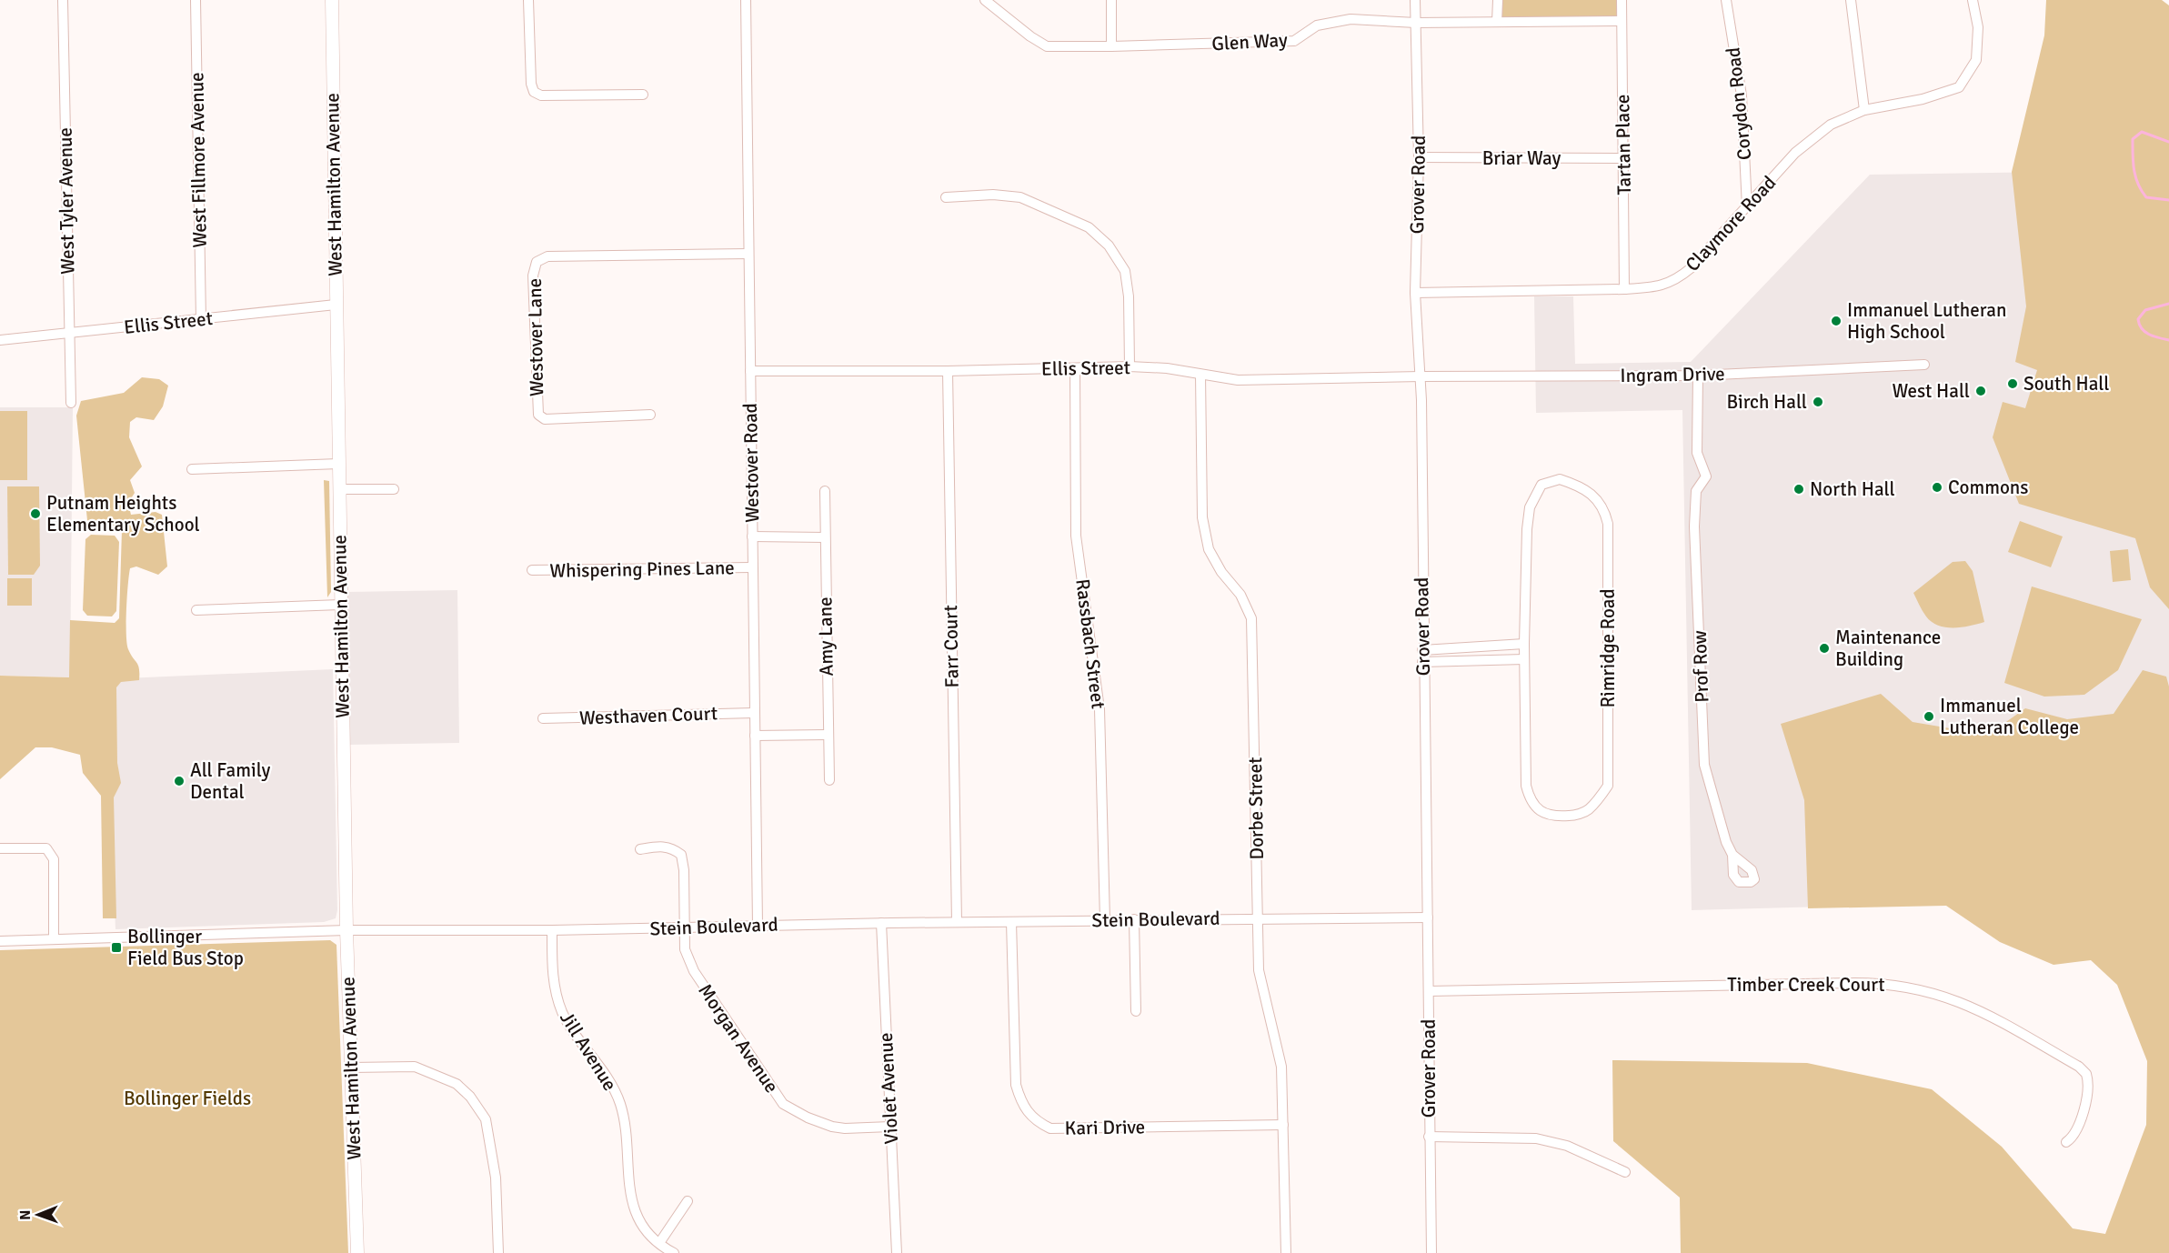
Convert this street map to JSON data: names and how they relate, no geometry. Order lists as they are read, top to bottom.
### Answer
{
  "streets": {
    "street": [
      "Glen Way",
      "Corydon Road",
      "Tartan Place",
      "Briar Way",
      "West Fillmore Avenue",
      "West Hamilton Avenue",
      "Grover Road",
      "West Tyler Avenue",
      "Claymore Road",
      "Ellis Street",
      "Westover Lane",
      "Ingram Drive",
      "Westover Road",
      "Whispering Pines Lane",
      "Amy Lane",
      "Rassbach Street",
      "Farr Court",
      "Rimridge Road",
      "Prof Row",
      "Westhaven Court",
      "Dorbe Street",
      "Stein Boulevard",
      "Timber Creek Court",
      "Morgan Avenue",
      "Jill Avenue",
      "Violet Avenue",
      "Kari Drive"
    ]
  },
  "crossings": [
    ["Glen Way", "Tartan Place"],
    ["Glen Way", "Grover Road"],
    ["Corydon Road", "Claymore Road"],
    ["Tartan Place", "Briar Way"],
    ["Tartan Place", "Claymore Road"],
    ["Briar Way", "Grover Road"],
    ["West Fillmore Avenue", "Ellis Street"],
    ["West Hamilton Avenue", "Ellis Street"],
    ["West Hamilton Avenue", "Stein Boulevard"],
    ["Grover Road", "Claymore Road"],
    ["Grover Road", "Ellis Street"],
    ["Grover Road", "Ingram Drive"],
    ["Grover Road", "Stein Boulevard"],
    ["Grover Road", "Timber Creek Court"],
    ["West Tyler Avenue", "Ellis Street"],
    ["Ellis Street", "Ingram Drive"],
    ["Ellis Street", "Westover Road"],
    ["Ellis Street", "Rassbach Street"],
    ["Ellis Street", "Farr Court"],
    ["Ellis Street", "Dorbe Street"],
    ["Westover Lane", "Westover Road"],
    ["Ingram Drive", "Prof Row"],
    ["Westover Road", "Whispering Pines Lane"],
    ["Westover Road", "Westhaven Court"],
    ["Westover Road", "Stein Boulevard"],
    ["Rassbach Street", "Stein Boulevard"],
    ["Farr Court", "Stein Boulevard"],
    ["Dorbe Street", "Stein Boulevard"],
    ["Dorbe Street", "Kari Drive"],
    ["Stein Boulevard", "Morgan Avenue"],
    ["Stein Boulevard", "Jill Avenue"],
    ["Stein Boulevard", "Violet Avenue"],
    ["Stein Boulevard", "Kari Drive"],
    ["Morgan Avenue", "Violet Avenue"]
  ],
  "parks": ["Bollinger Fields"],
  "places": {
    "other": [
      "Immanuel Lutheran High School",
      "South Hall",
      "West Hall",
      "Birch Hall",
      "Commons",
      "North Hall",
      "Putnam Heights Elementary School",
      "Maintenance Building",
      "Immanuel Lutheran College",
      "All Family Dental"
    ],
    "transit": ["Bollinger Field Bus Stop"]
  },
  "north": "left"
}
